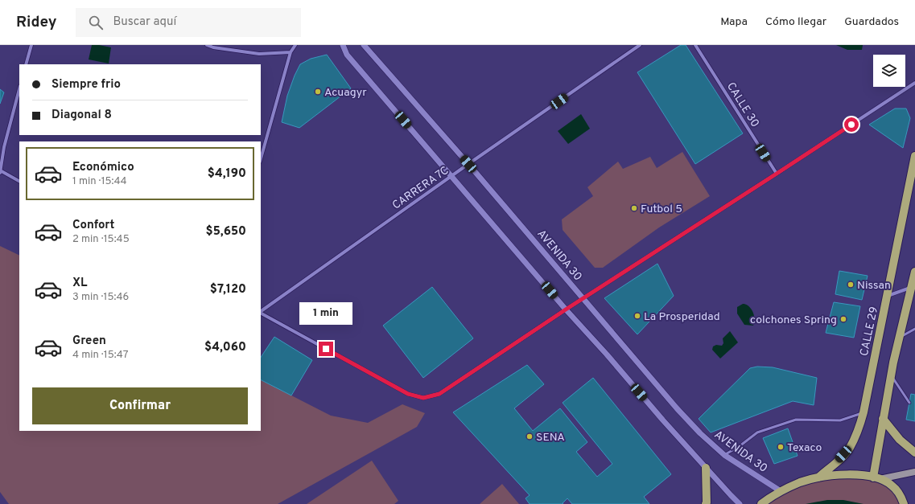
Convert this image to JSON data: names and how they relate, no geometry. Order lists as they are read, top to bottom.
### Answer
{
  "streets": {
    "main road": ["CALLE 29"],
    "street": ["CALLE 30", "CARRERA 7C", "AVENIDA 30"]
  },
  "crossings": [
    ["CARRERA 7C", "AVENIDA 30"]
  ],
  "places": [
    "Acuagyr",
    "Futbol 5",
    "Nissan",
    "La Prosperidad",
    "colchones Spring",
    "SENA",
    "Texaco"
  ],
  "page": {
    "header": "Ridey",
    "search": "Buscar aquí",
    "nav": ["Mapa", "Cómo llegar", "Guardados"],
    "banner": ["Siempre frio", "Diagonal 8"],
    "list": [
      {
        "name": "Económico",
        "note": "1 min · 15:44",
        "value": "$4,190"
      },
      {
        "name": "Confort",
        "note": "2 min · 15:45",
        "value": "$5,650"
      },
      {
        "name": "XL",
        "note": "3 min · 15:46",
        "value": "$7,120"
      },
      {
        "name": "Green",
        "note": "4 min · 15:47",
        "value": "$4,060"
      }
    ],
    "bubble": "1 min",
    "buttons": "Confirmar"
  }
}
